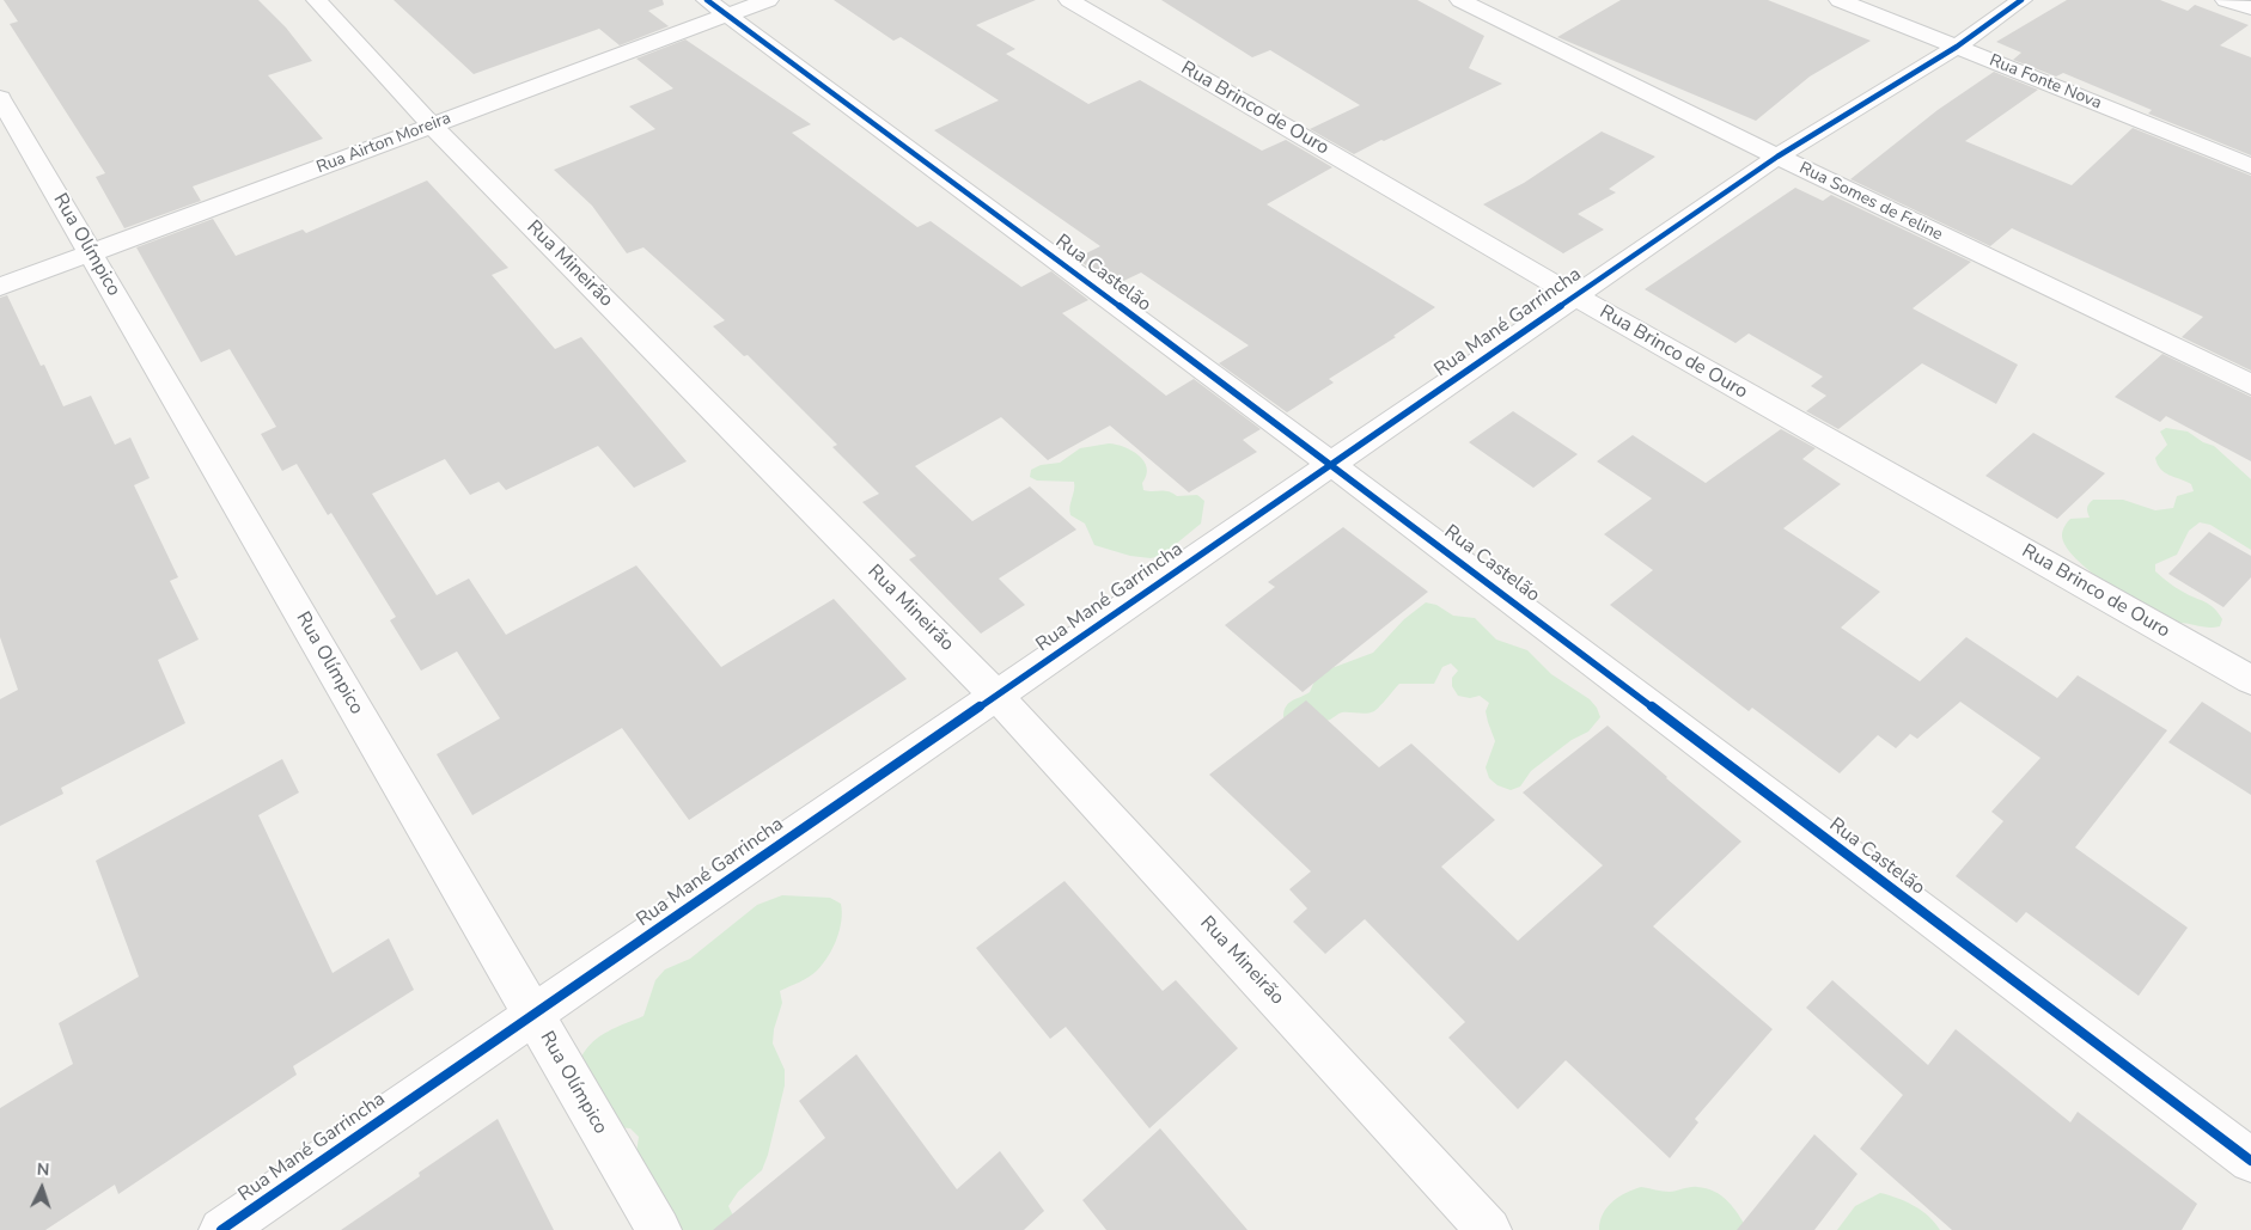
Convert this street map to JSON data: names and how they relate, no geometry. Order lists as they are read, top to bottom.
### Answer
{
  "streets": {
    "street": [
      "Rua Fonte Nova",
      "Rua Brinco de Ouro",
      "Rua Airton Moreira",
      "Rua Somes de Feline",
      "Rua Olímpico",
      "Rua Mineirão",
      "Rua Castelão",
      "Rua Mané Garrincha"
    ]
  },
  "crossings": [
    ["Rua Fonte Nova", "Rua Mané Garrincha"],
    ["Rua Brinco de Ouro", "Rua Mané Garrincha"],
    ["Rua Airton Moreira", "Rua Olímpico"],
    ["Rua Airton Moreira", "Rua Mineirão"],
    ["Rua Airton Moreira", "Rua Castelão"],
    ["Rua Somes de Feline", "Rua Mané Garrincha"],
    ["Rua Olímpico", "Rua Mané Garrincha"],
    ["Rua Mineirão", "Rua Mané Garrincha"],
    ["Rua Castelão", "Rua Mané Garrincha"]
  ],
  "north": "top"
}
